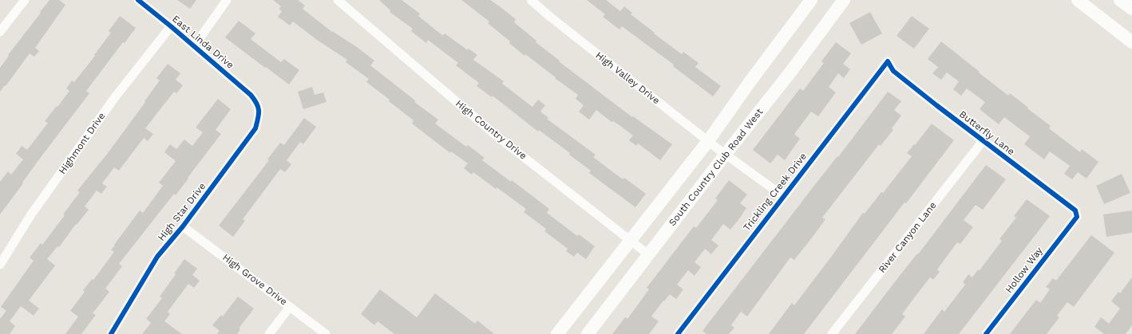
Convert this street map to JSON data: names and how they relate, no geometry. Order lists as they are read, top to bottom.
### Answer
{
  "streets": {
    "street": [
      "East Linda Drive",
      "High Valley Drive",
      "High Country Drive",
      "Butterfly Lane",
      "Highmont Drive",
      "South Country Club Road West",
      "Trickling Creek Drive",
      "High Star Drive",
      "River Canyon Lane",
      "Hollow Way",
      "High Grove Drive"
    ]
  },
  "crossings": [
    ["East Linda Drive", "Highmont Drive"],
    ["East Linda Drive", "High Star Drive"],
    ["High Valley Drive", "South Country Club Road West"],
    ["High Valley Drive", "Trickling Creek Drive"],
    ["High Country Drive", "South Country Club Road West"],
    ["Butterfly Lane", "Trickling Creek Drive"],
    ["Butterfly Lane", "River Canyon Lane"],
    ["Butterfly Lane", "Hollow Way"],
    ["High Star Drive", "High Grove Drive"]
  ]
}
